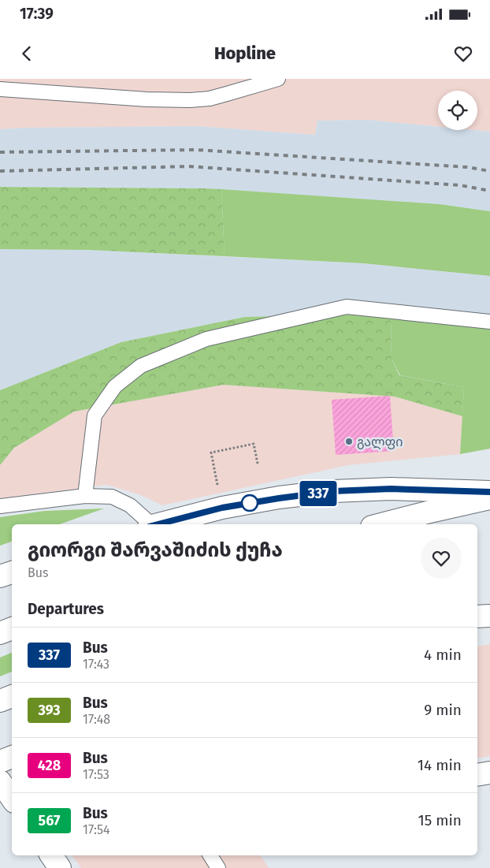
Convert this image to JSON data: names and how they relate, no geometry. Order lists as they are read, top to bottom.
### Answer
{
  "places": ["გალფი"],
  "lines": ["bus line 337"],
  "page": {
    "status": "17:39",
    "header": "Hopline",
    "on_map": "337",
    "heading": [
      ["გიორგი შარვაშიძის ქუჩა", "Bus"],
      "Departures"
    ],
    "list": [
      {
        "mark": "337",
        "name": "Bus",
        "note": "17:43",
        "value": "4 min"
      },
      {
        "mark": "393",
        "name": "Bus",
        "note": "17:48",
        "value": "9 min"
      },
      {
        "mark": "428",
        "name": "Bus",
        "note": "17:53",
        "value": "14 min"
      },
      {
        "mark": "567",
        "name": "Bus",
        "note": "17:54",
        "value": "15 min"
      }
    ]
  }
}
